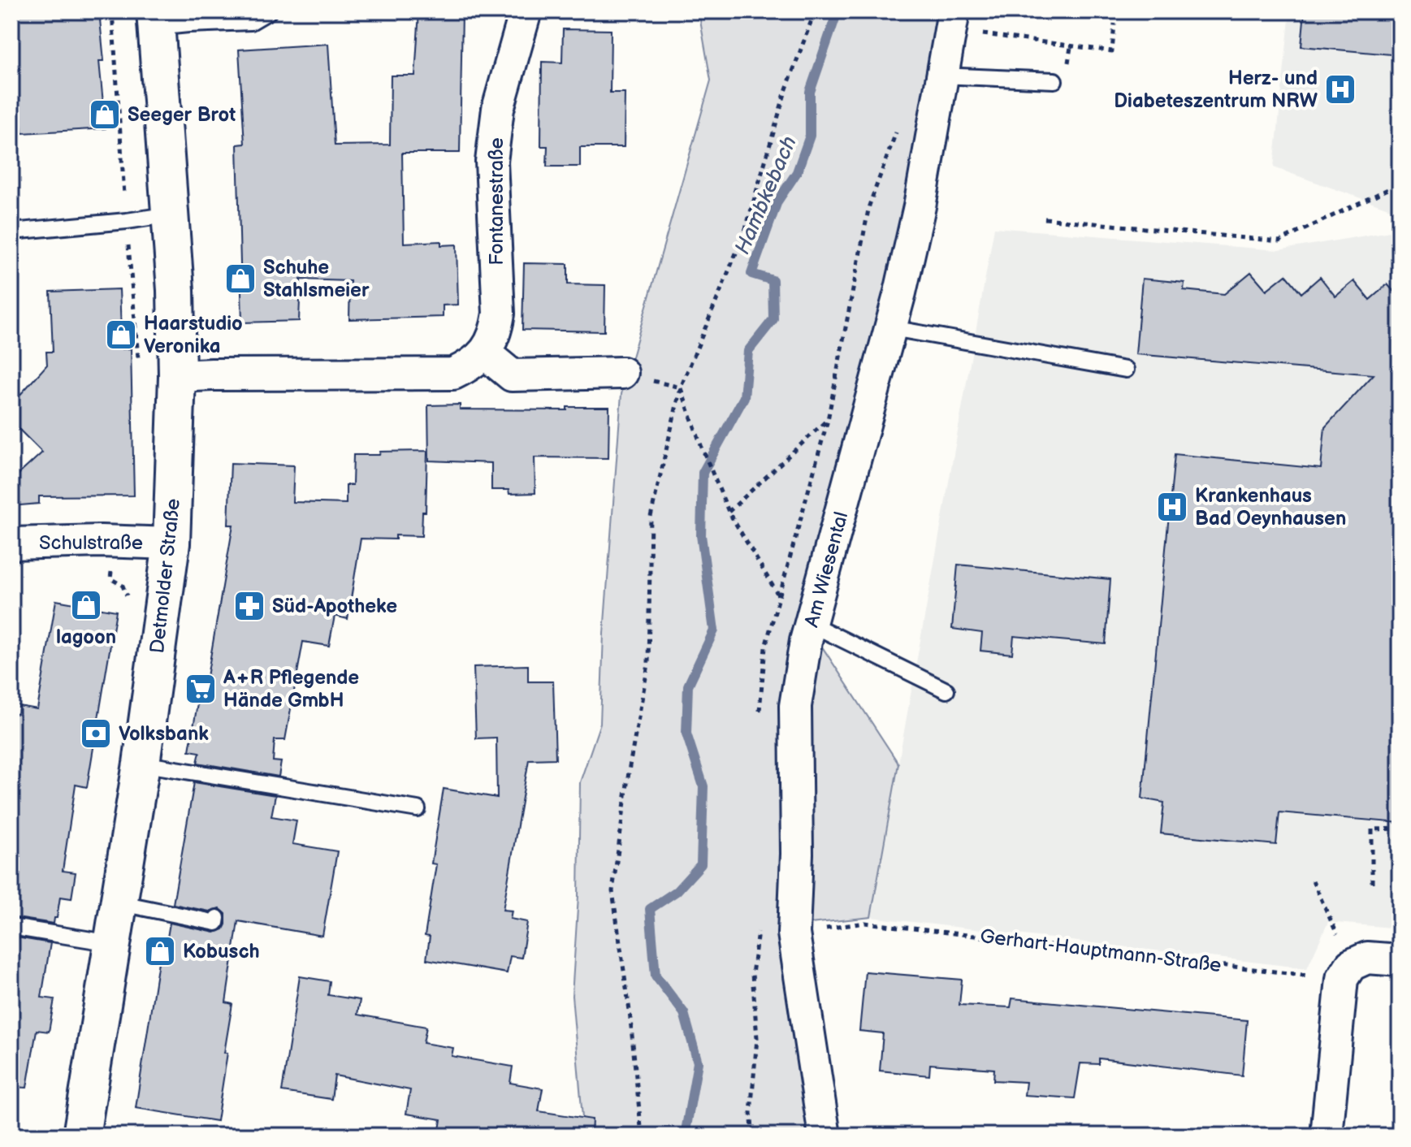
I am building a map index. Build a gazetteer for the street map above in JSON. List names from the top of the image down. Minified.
{"streets":{"main road":["Detmolder Straße"],"street":["Fontanestraße","Schulstraße","Am Wiesental"],"path":["Gerhart-Hauptmann-Straße"]},"crossings":[["Fontanestraße","Detmolder Straße"],["Schulstraße","Detmolder Straße"],["Am Wiesental","Gerhart-Hauptmann-Straße"]],"water":["Hambkebach"],"places":{"hospital":["Herz- und Diabeteszentrum NRW","Krankenhaus Bad Oeynhausen"],"shop":["Seeger Brot","Schuhe Stahlsmeier","Haarstudio Veronika","lagoon","Kobusch"],"pharmacy":["Süd-Apotheke"],"supermarket":["A+R Pflegende Hände GmbH"],"bank":["Volksbank"]}}
